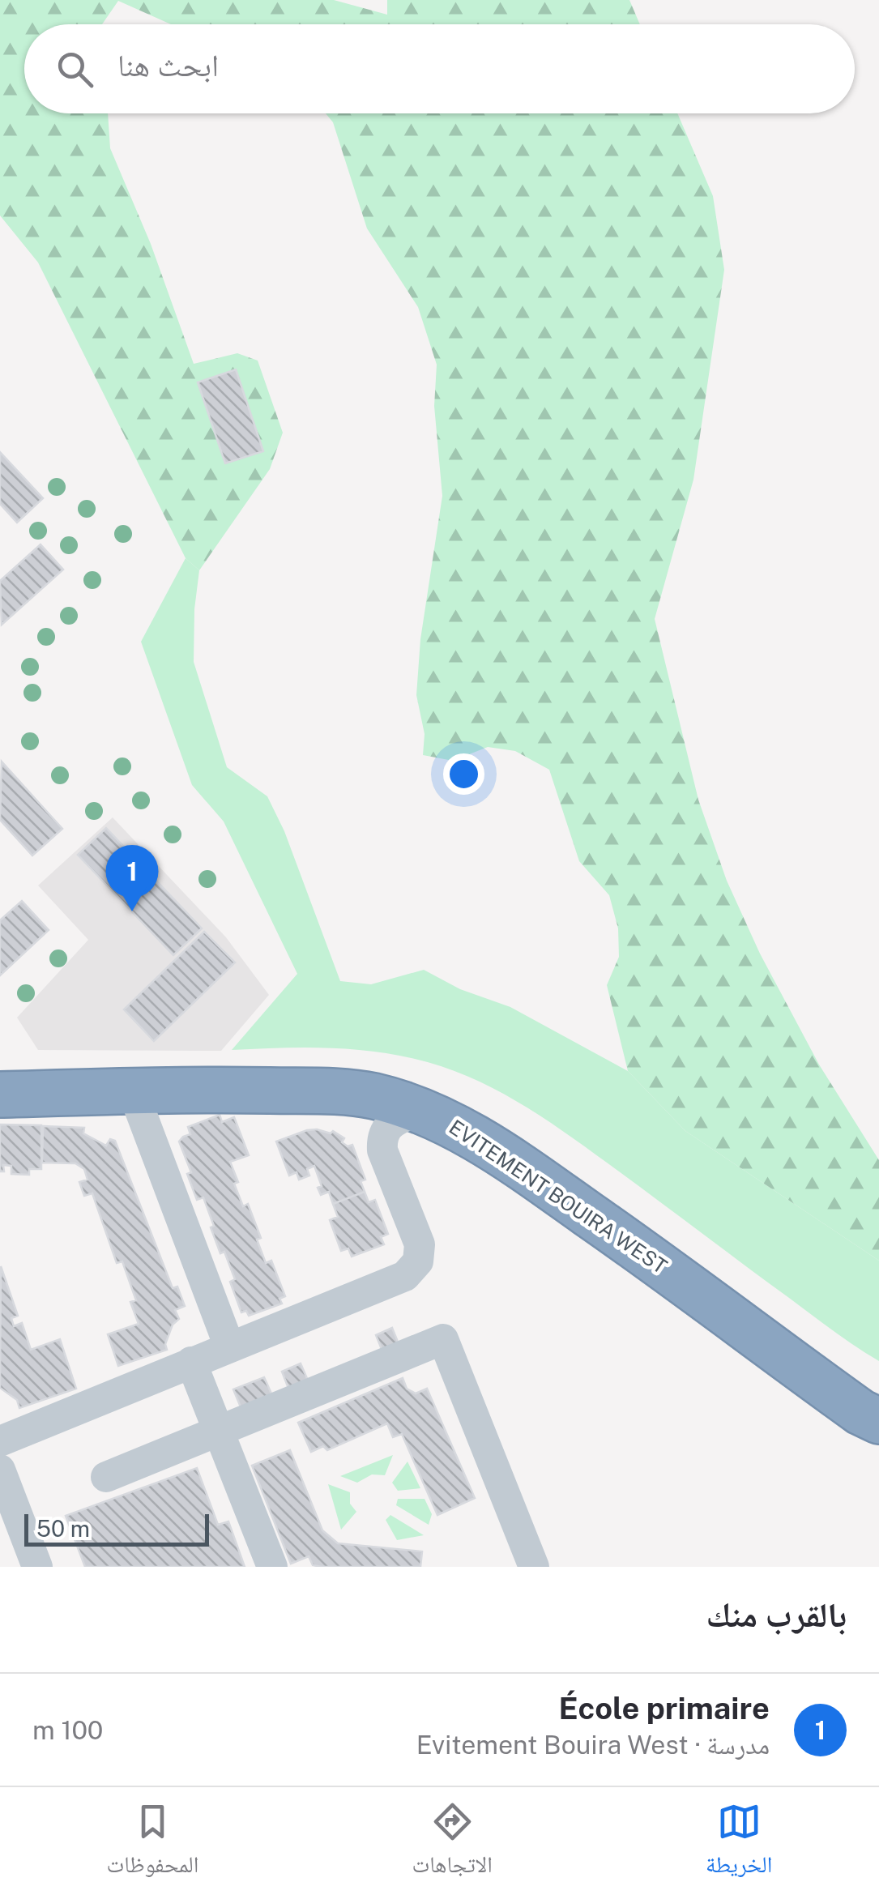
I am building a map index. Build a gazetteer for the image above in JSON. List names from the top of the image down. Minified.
{"streets":{"highway":["EVITEMENT BOUIRA WEST"]},"scale_bar":"50 m","page":{"search":"ابحث هنا","pins":"1","scale":"50 m","heading":"بالقرب منك","list":[{"mark":"1","name":"École primaire","note":"مدرسة · Evitement Bouira West","value":"100 m"}],"nav":["الخريطة","الاتجاهات","المحفوظات"]}}
